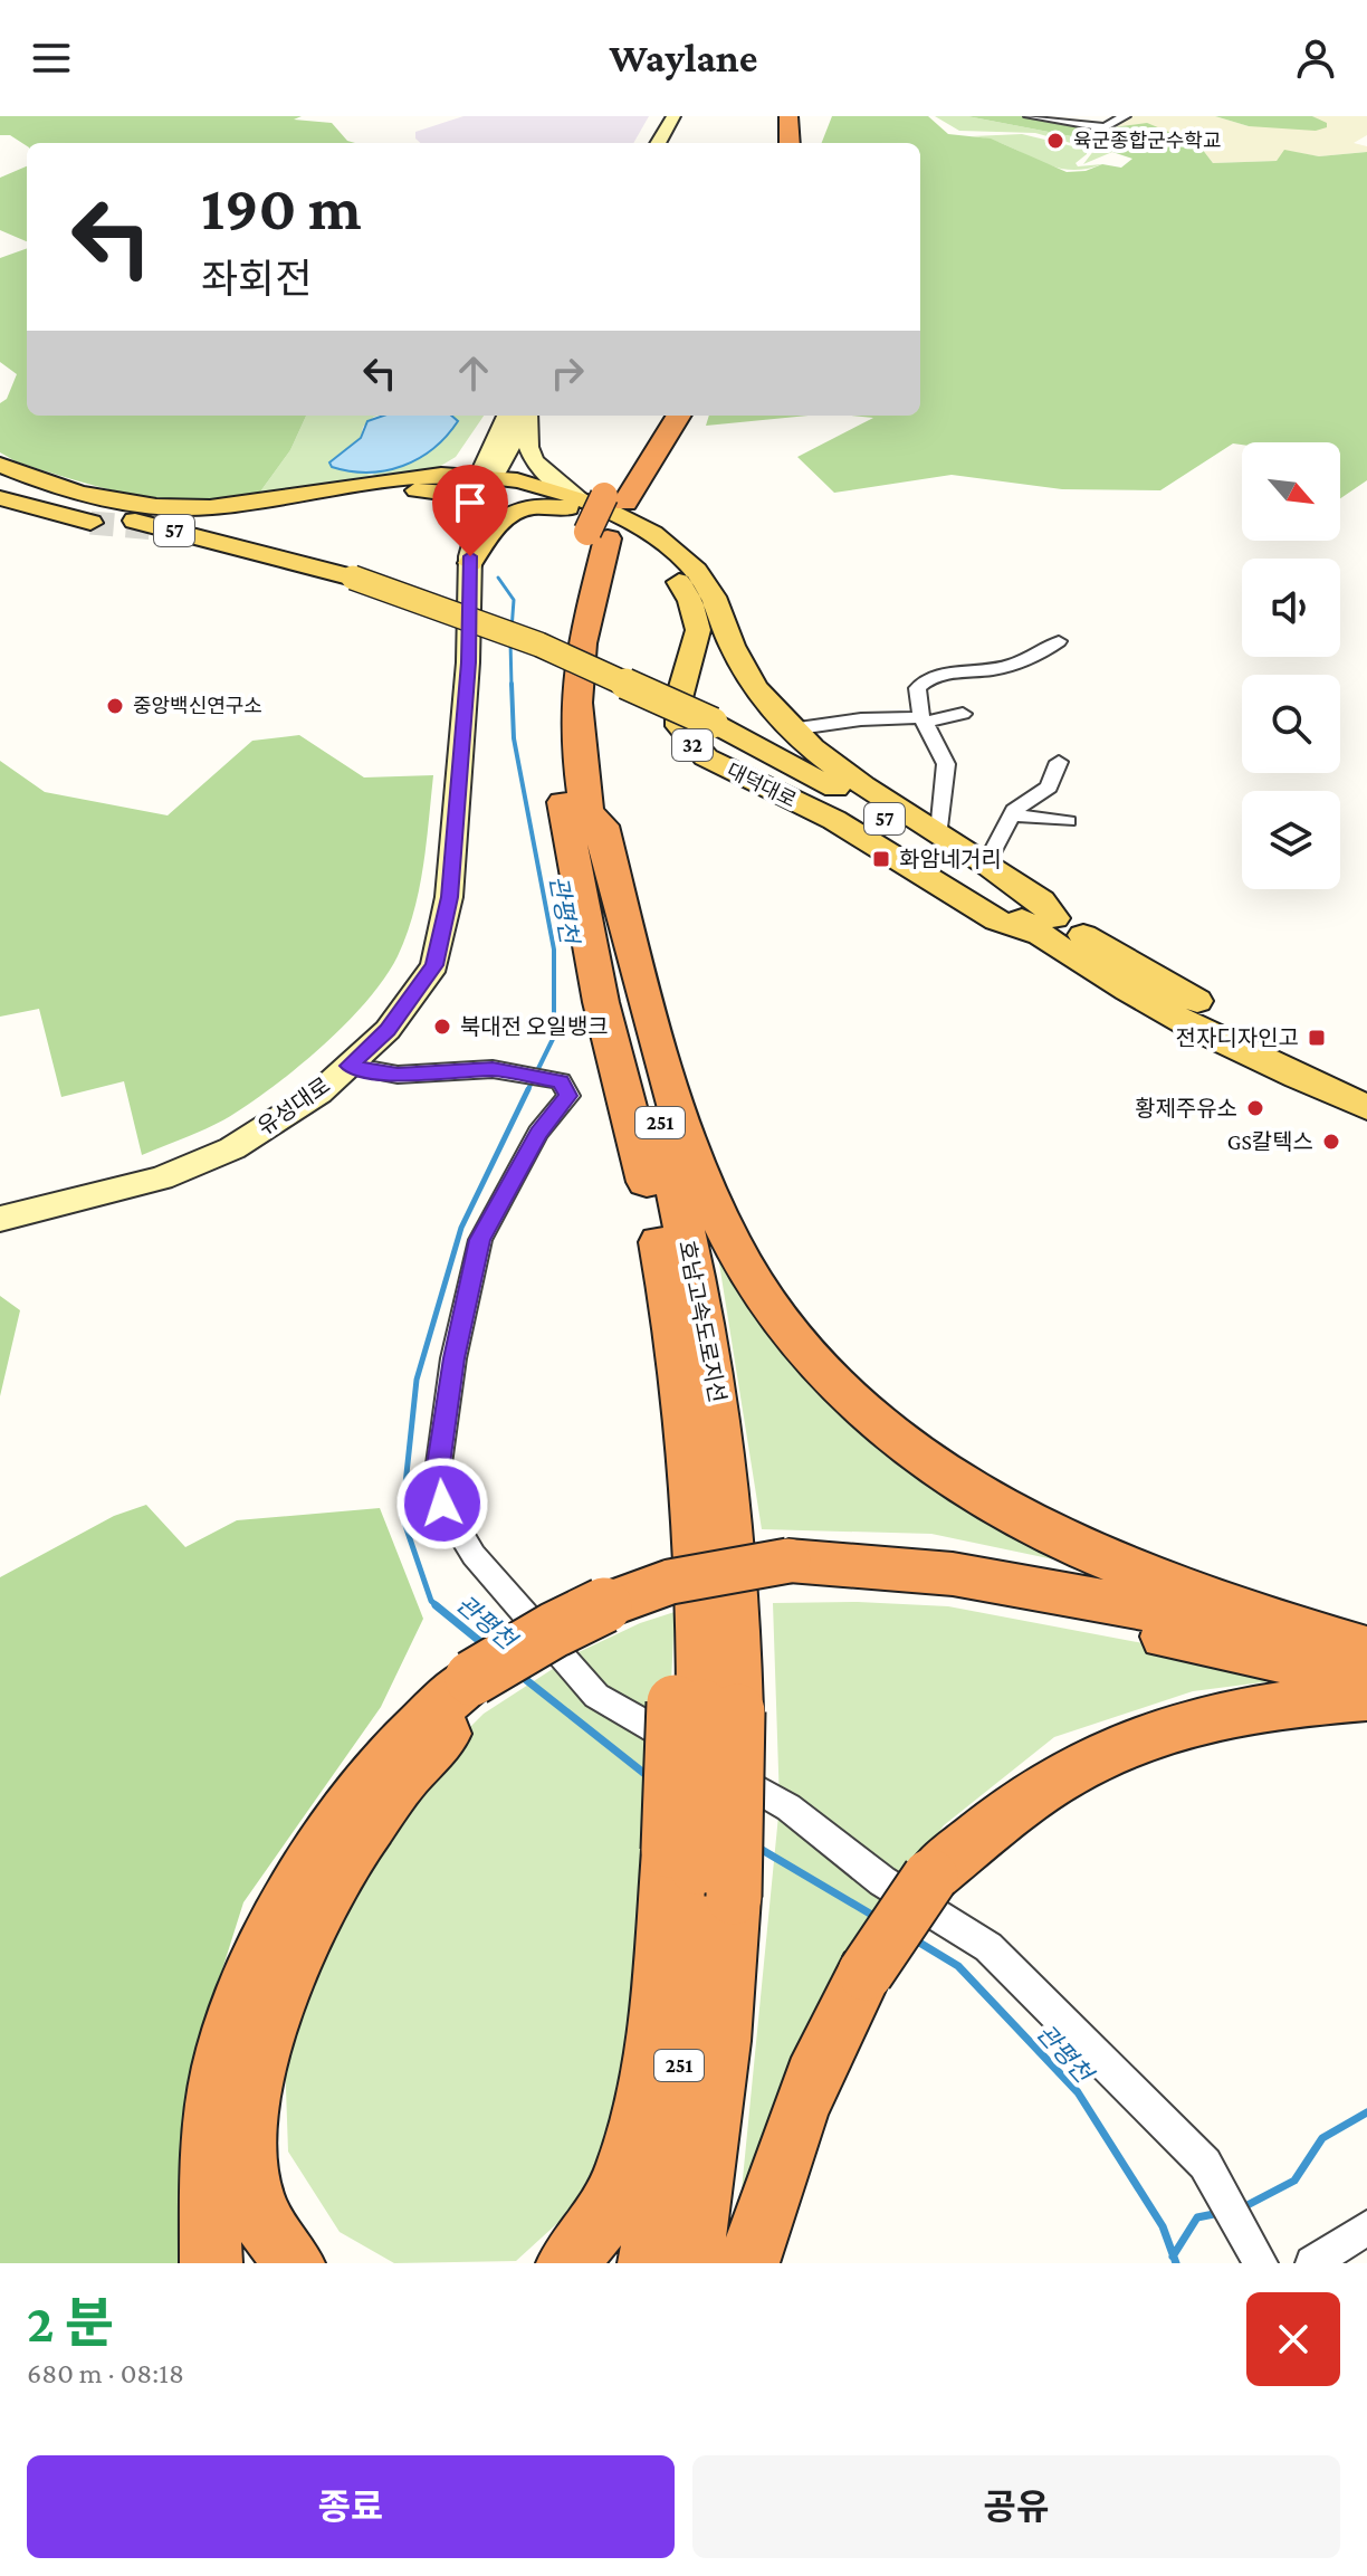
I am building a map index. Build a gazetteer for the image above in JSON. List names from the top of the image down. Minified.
{"streets":{"highway":["251","호남고속도로지선"],"main road":["57","32","대덕대로","유성대로"]},"crossings":[["57","대덕대로"],["32","대덕대로"],["32","호남고속도로지선"],["대덕대로","유성대로"],["대덕대로","호남고속도로지선"]],"water":["관평천"],"places":{"other":["육군종합군수학교","중앙백신연구소","북대전 오일뱅크","황제주유소","GS칼텍스"],"transit":["화암네거리","전자디자인고"]},"north":"bottom right","page":{"header":"Waylane","turn":["190 m","좌회전"],"heading":["2 분","680 m · 08:18"],"buttons":["종료","공유"]}}
